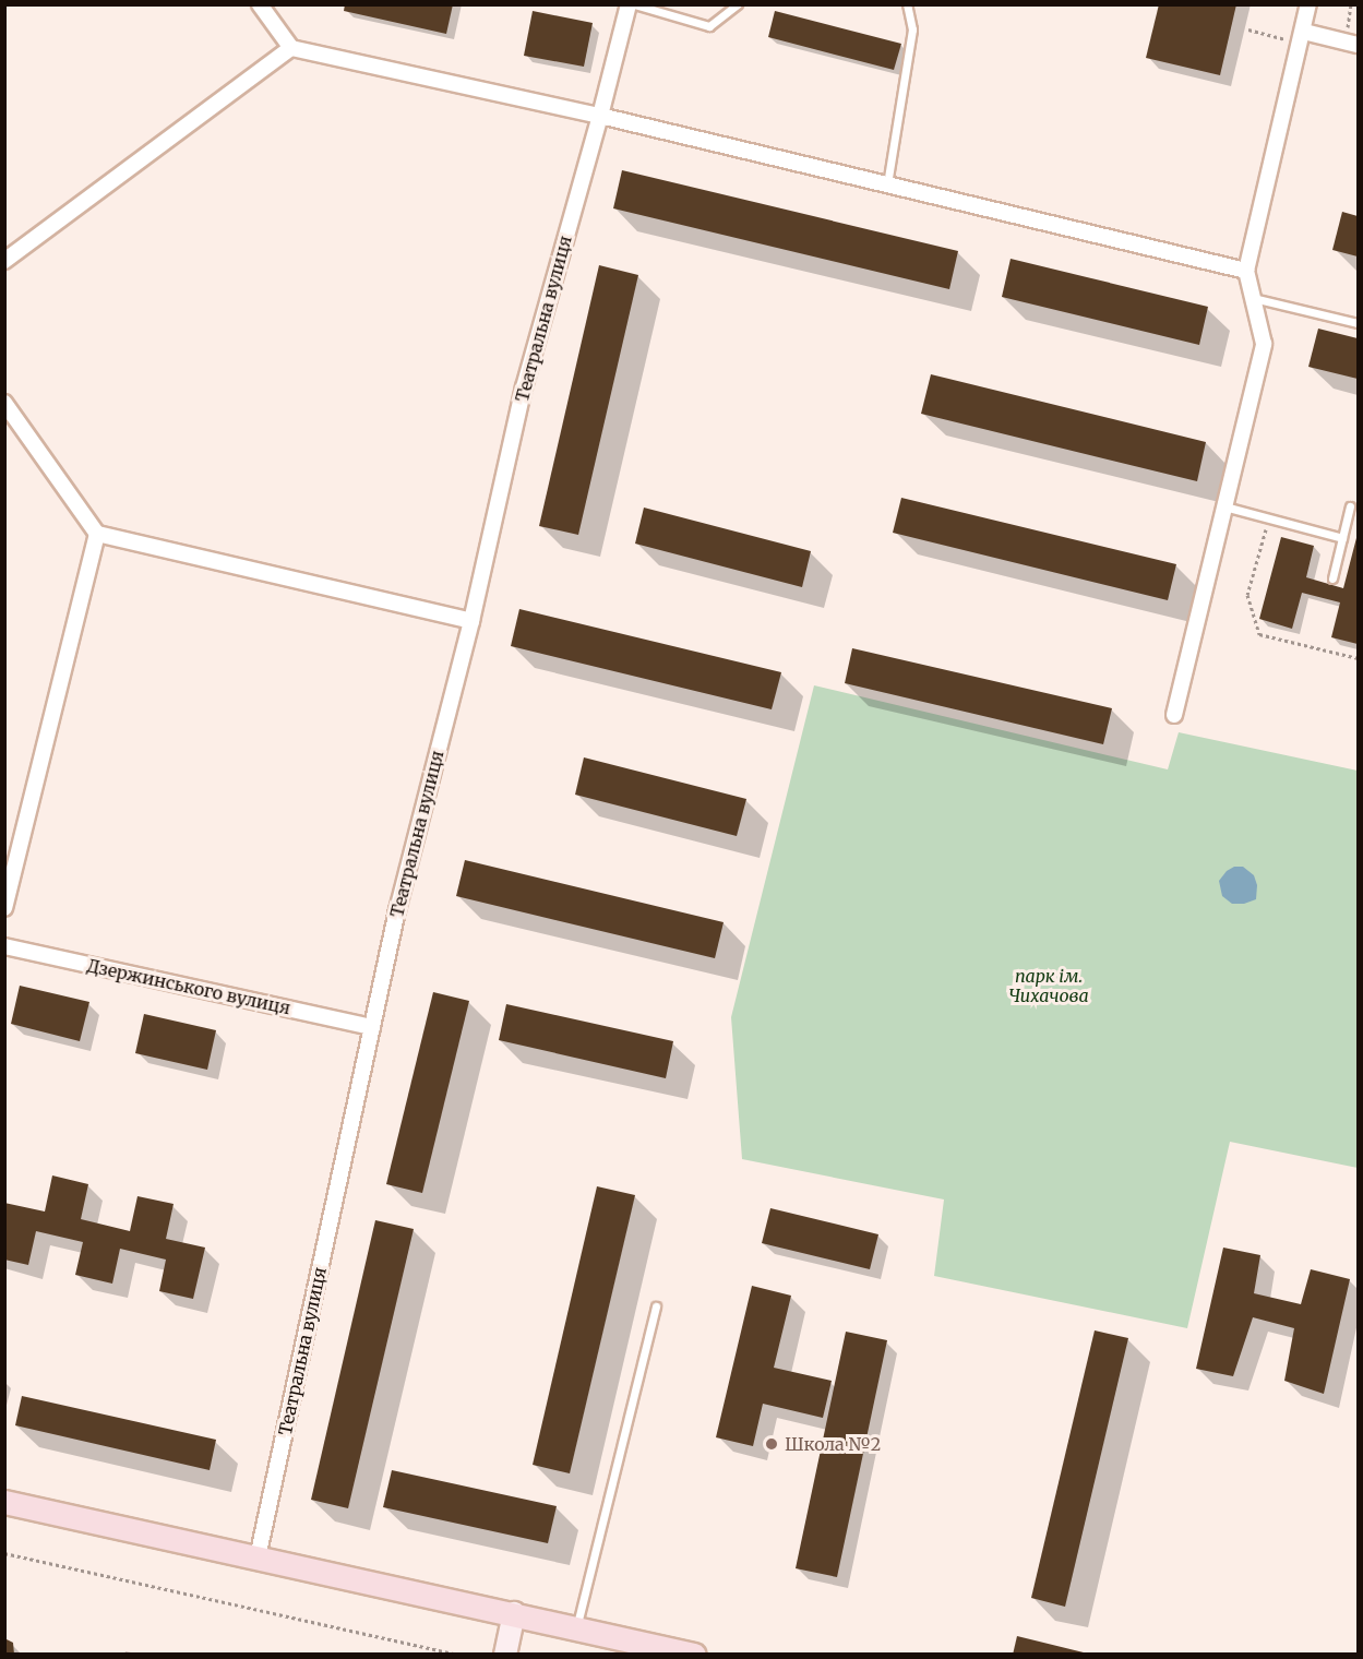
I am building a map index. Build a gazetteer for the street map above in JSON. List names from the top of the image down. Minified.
{"streets":{"street":["Театральна вулиця","Дзержинського вулиця"]},"crossings":[["Театральна вулиця","Дзержинського вулиця"]],"parks":["парк ім. Чихачова"],"places":["Школа №2"]}
